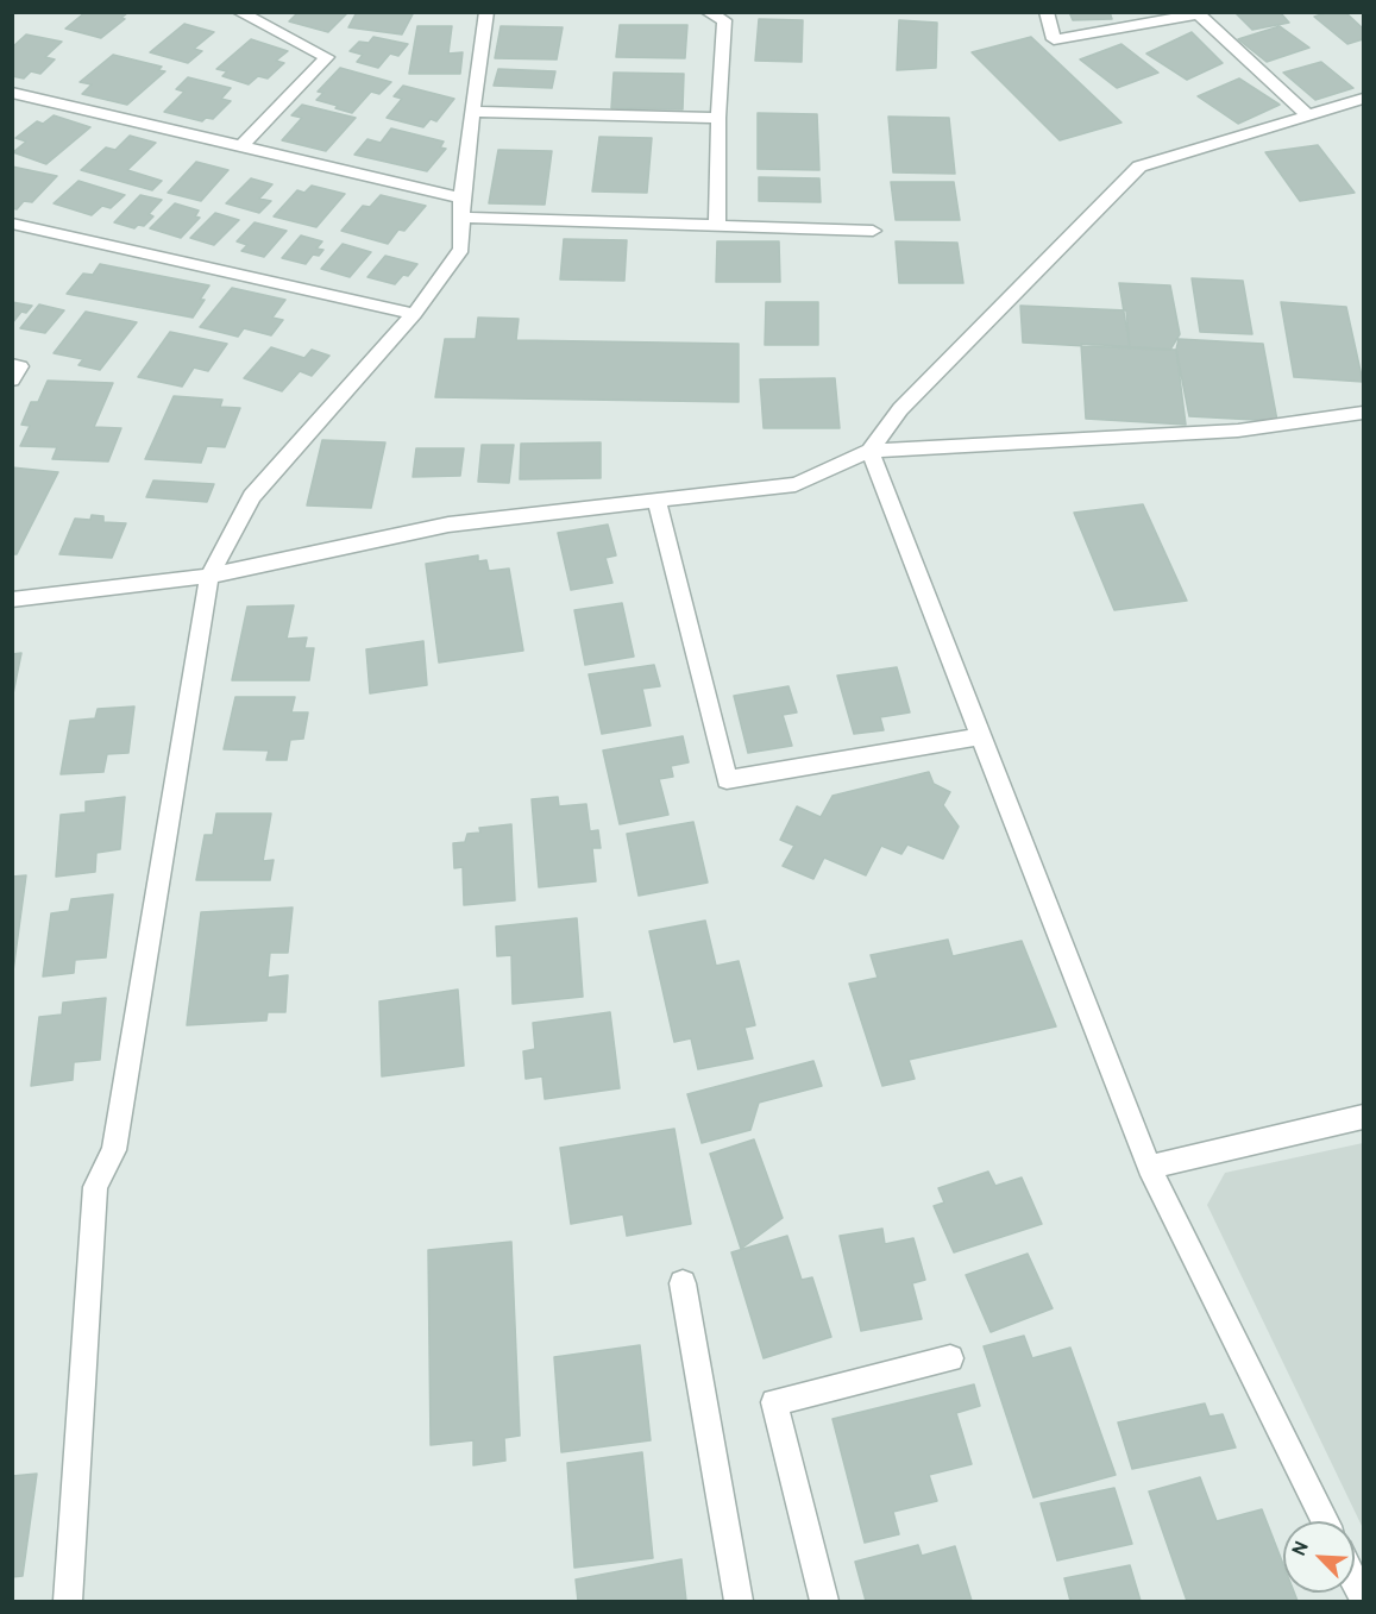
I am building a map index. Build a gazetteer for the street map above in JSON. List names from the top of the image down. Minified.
{"north":"top left"}
